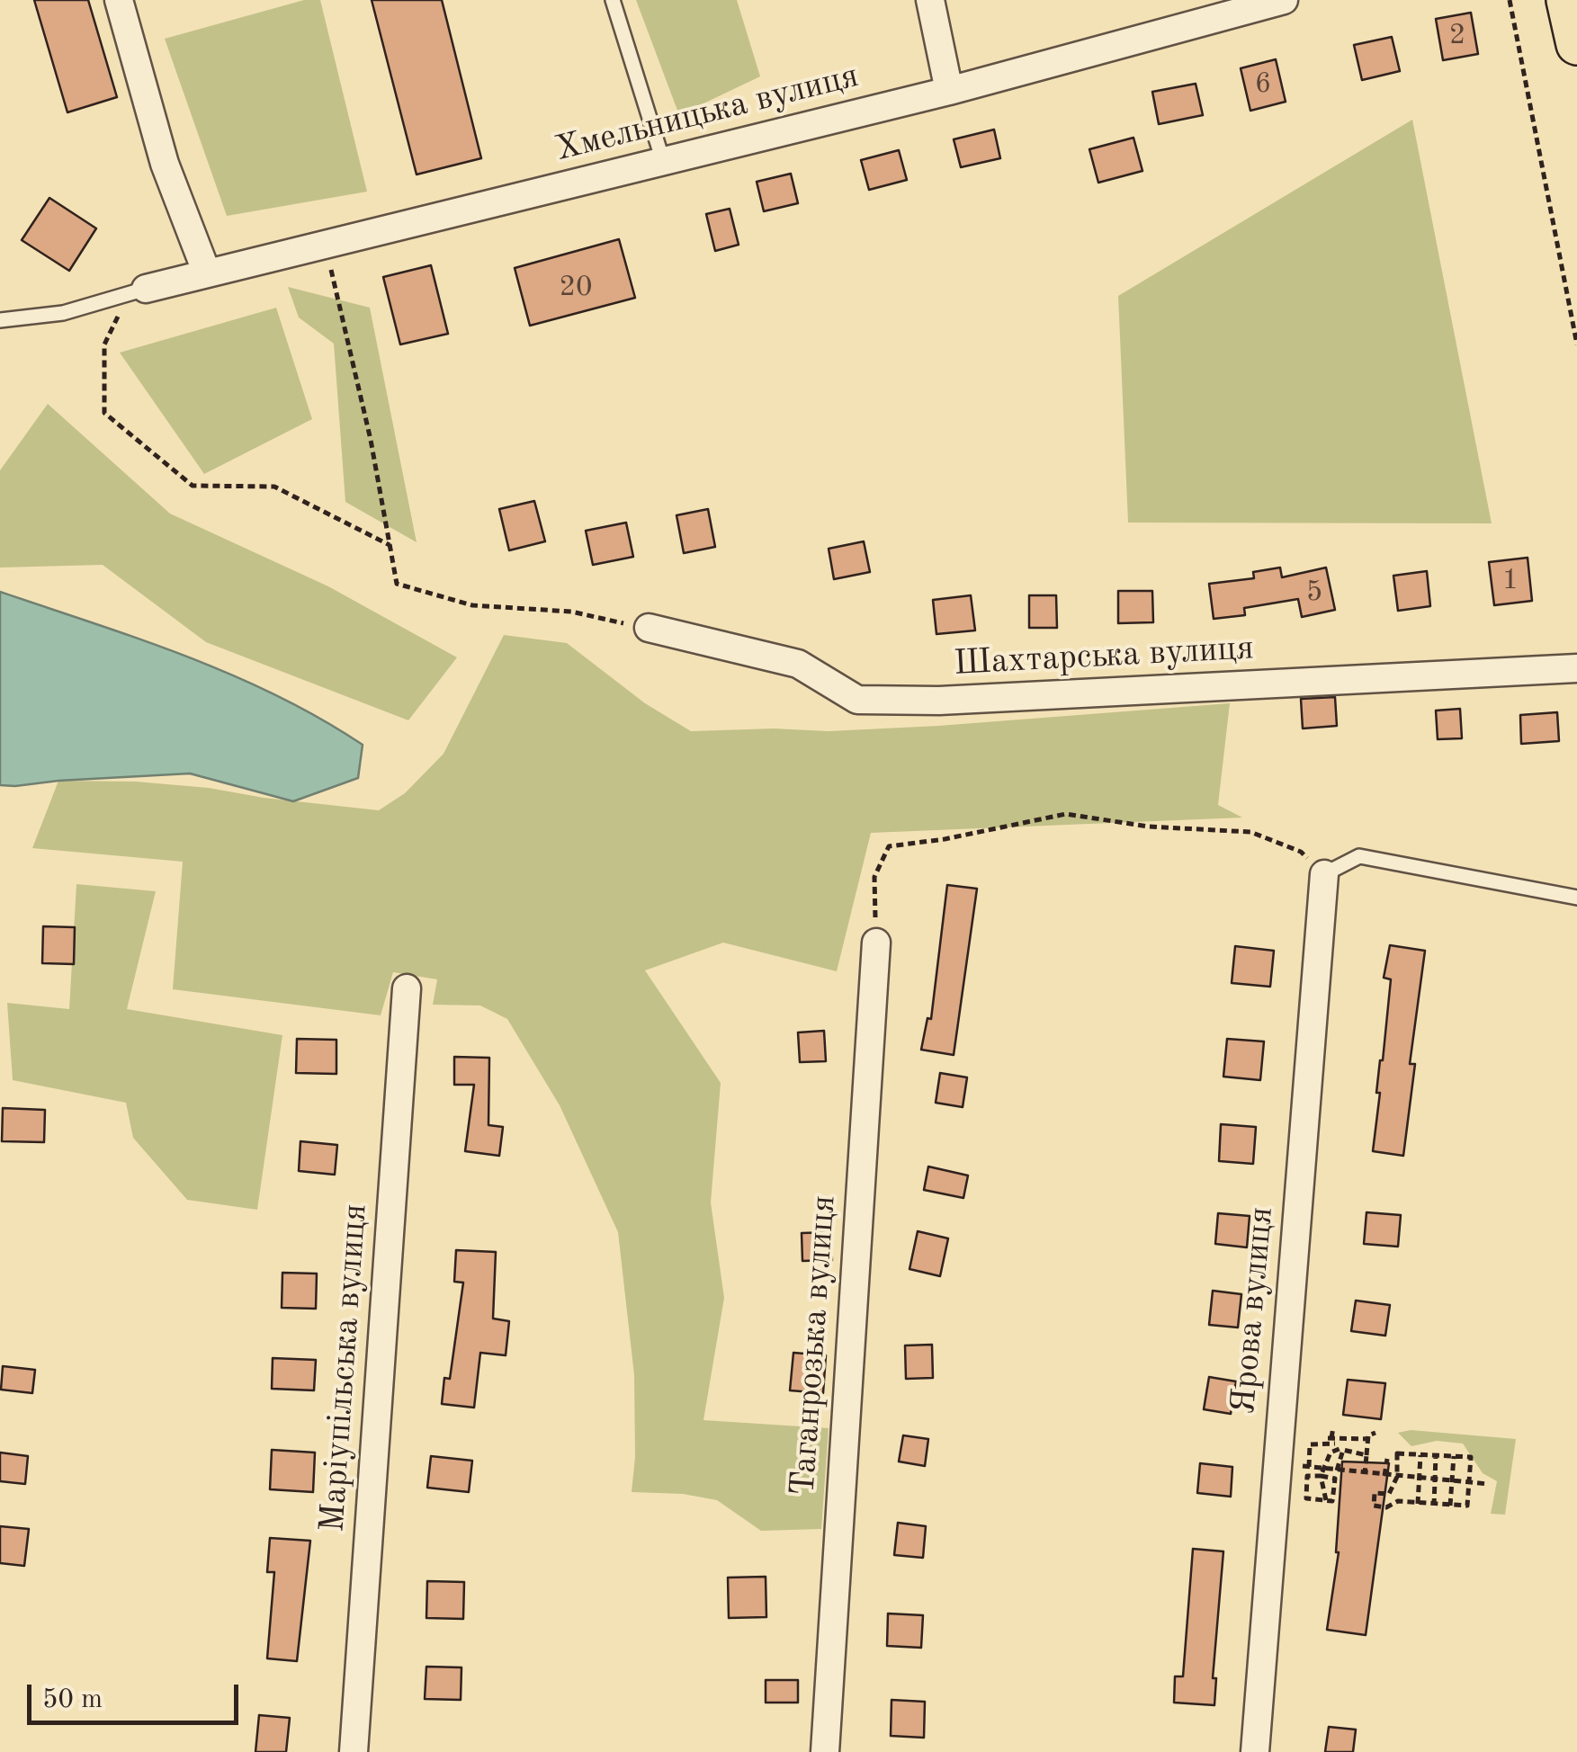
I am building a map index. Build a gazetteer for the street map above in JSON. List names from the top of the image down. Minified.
{"streets":{"street":["Хмельницька вулиця","Шахтарська вулиця","Ярова вулиця","Таганрозька вулиця","Маріупільська вулиця"]},"house_numbers":["2","6","20","1","5"],"scale_bar":"50 m"}
